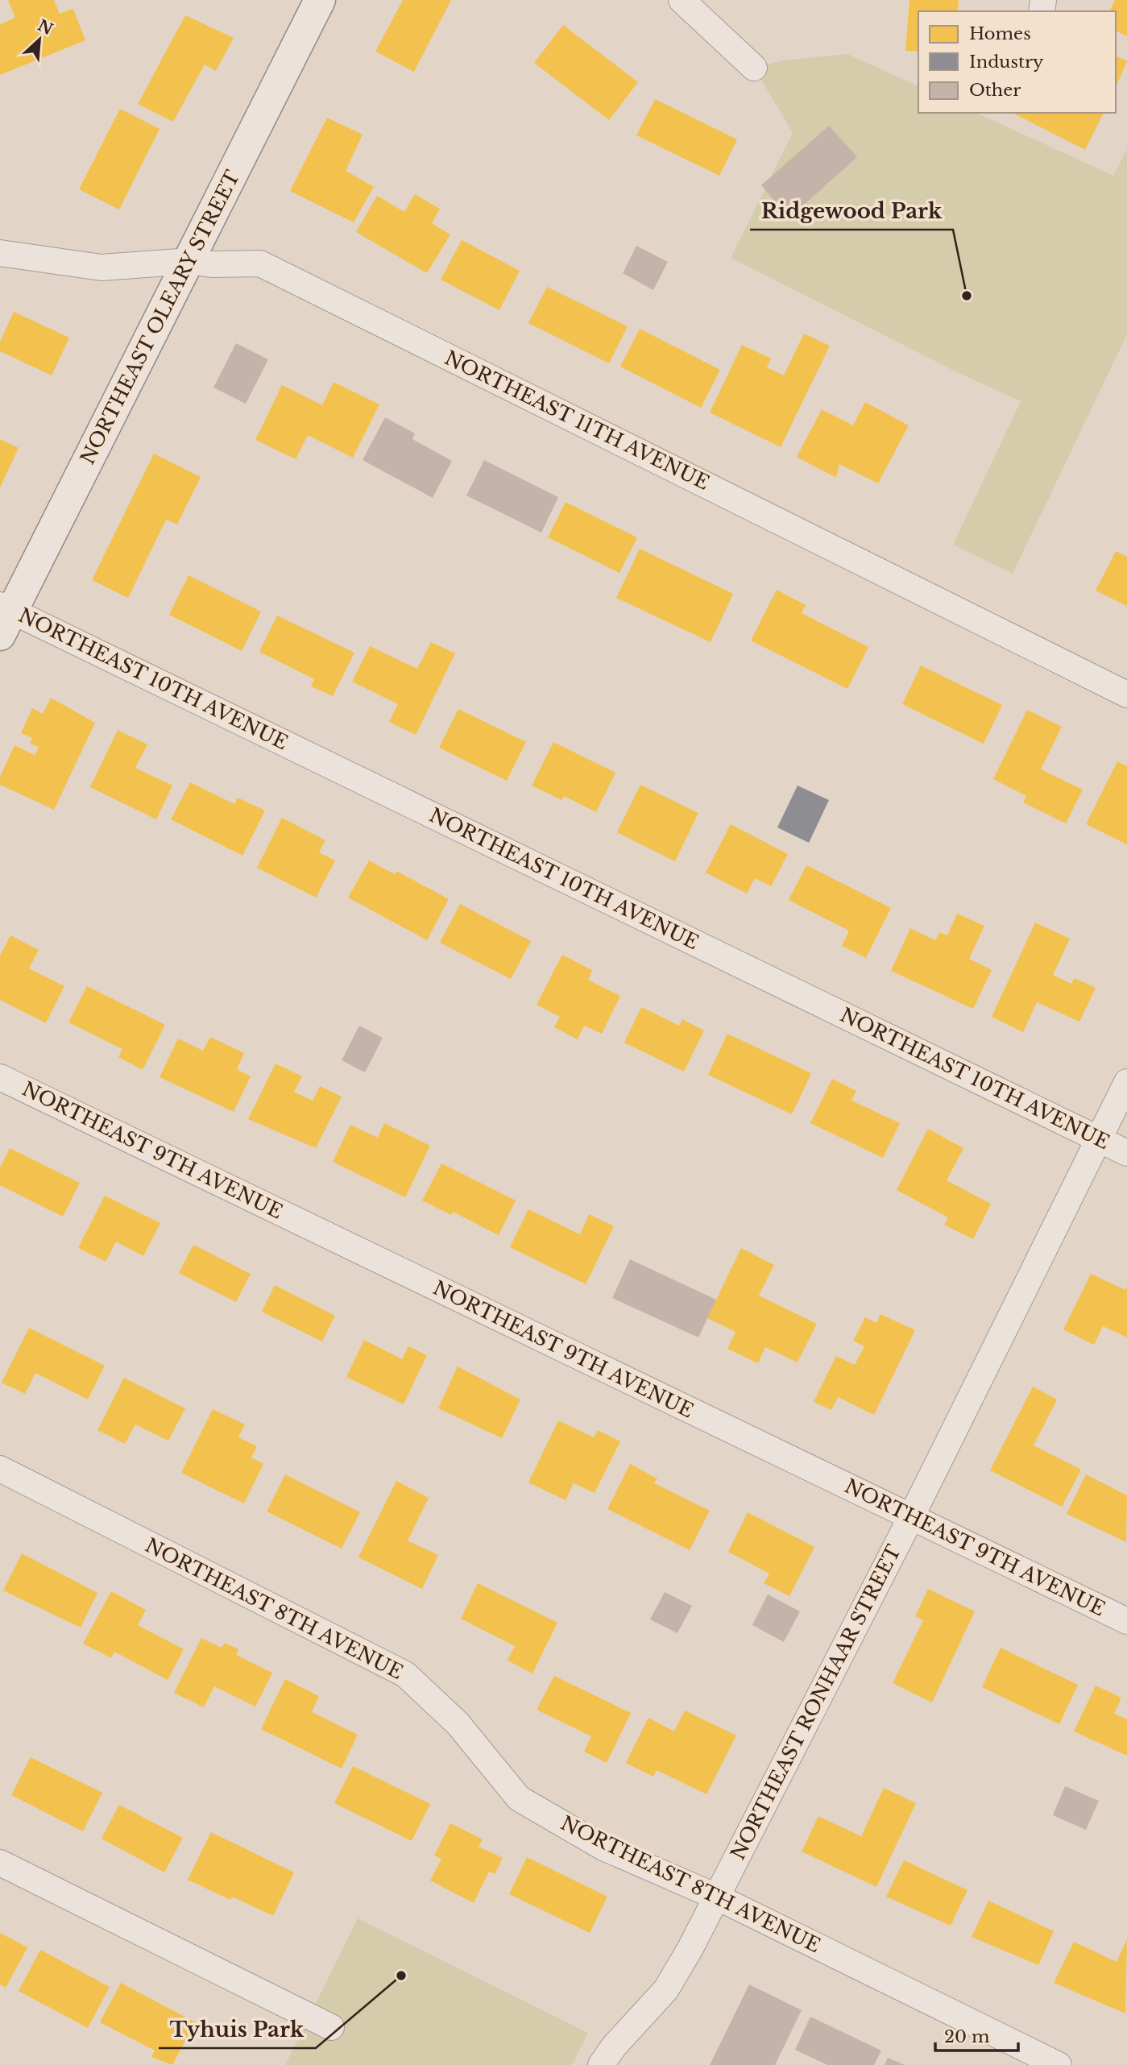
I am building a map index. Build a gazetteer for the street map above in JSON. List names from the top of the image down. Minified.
{"streets":{"street":["NORTHEAST OLEARY STREET","NORTHEAST 11TH AVENUE","NORTHEAST 10TH AVENUE","NORTHEAST 9TH AVENUE","NORTHEAST 8TH AVENUE","NORTHEAST RONHAAR STREET"]},"crossings":[["NORTHEAST OLEARY STREET","NORTHEAST 11TH AVENUE"],["NORTHEAST OLEARY STREET","NORTHEAST 10TH AVENUE"],["NORTHEAST 10TH AVENUE","NORTHEAST RONHAAR STREET"],["NORTHEAST 9TH AVENUE","NORTHEAST RONHAAR STREET"],["NORTHEAST 8TH AVENUE","NORTHEAST RONHAAR STREET"]],"places":["Ridgewood Park","Tyhuis Park"],"legend":["Homes","Industry","Other"],"scale_bar":"20 m","north":"top right"}
